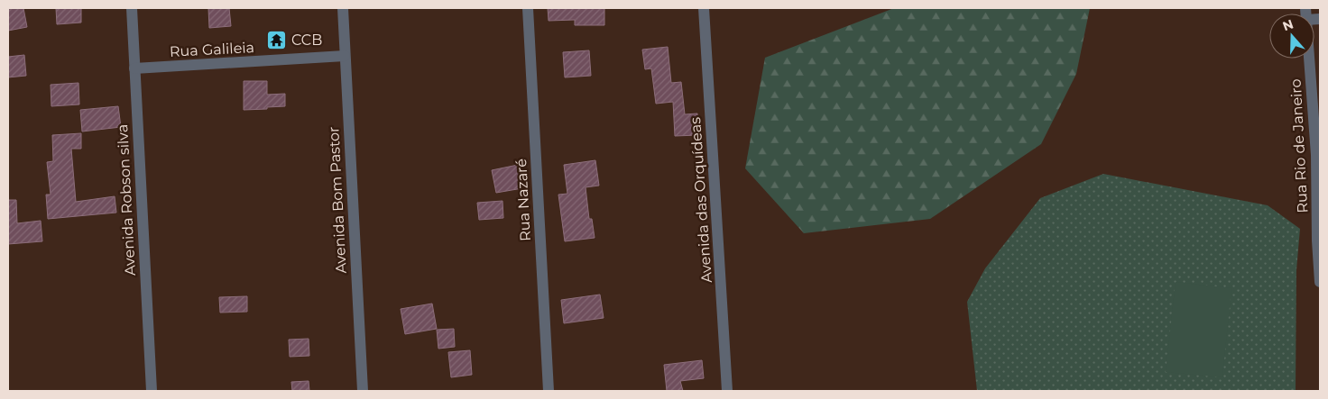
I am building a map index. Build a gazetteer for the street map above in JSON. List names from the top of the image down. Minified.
{"streets":{"street":["Rua Galileia","Rua Rio de Janeiro","Avenida Robson silva","Avenida Bom Pastor","Rua Nazaré","Avenida das Orquídeas"]},"crossings":[["Rua Galileia","Avenida Robson silva"],["Rua Galileia","Avenida Bom Pastor"]],"places":{"temple":["CCB"]},"north":"top"}
